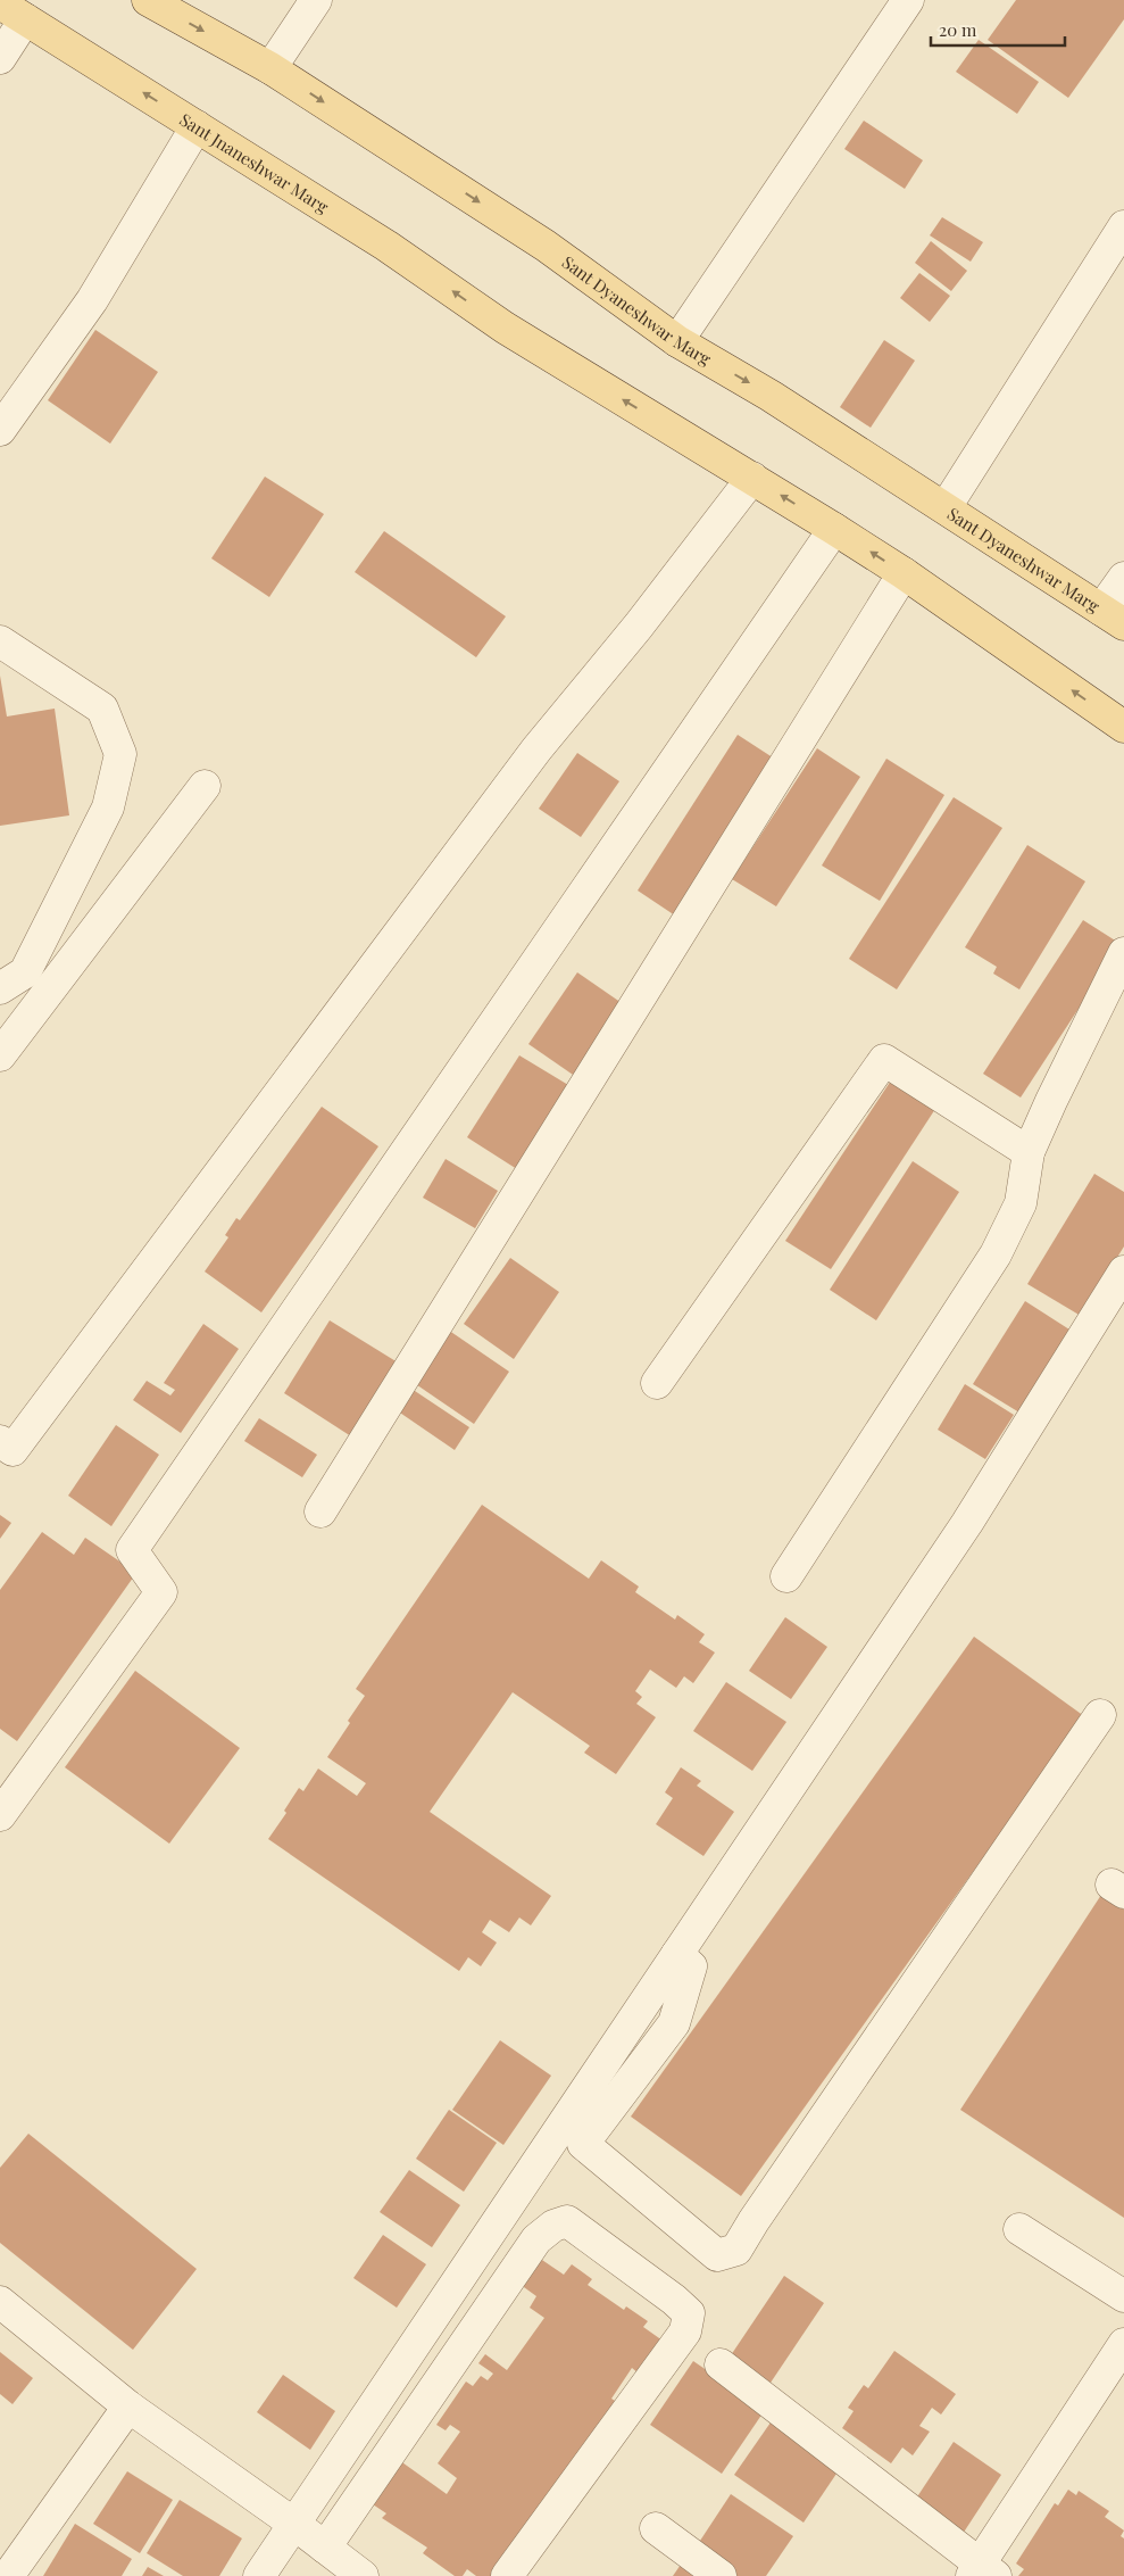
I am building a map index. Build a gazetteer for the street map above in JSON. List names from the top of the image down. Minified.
{"streets":{"main road":["Sant Jnaneshwar Marg","Sant Dyaneshwar Marg"]},"one_way":["Sant Jnaneshwar Marg","Sant Dyaneshwar Marg"],"scale_bar":"20 m"}
